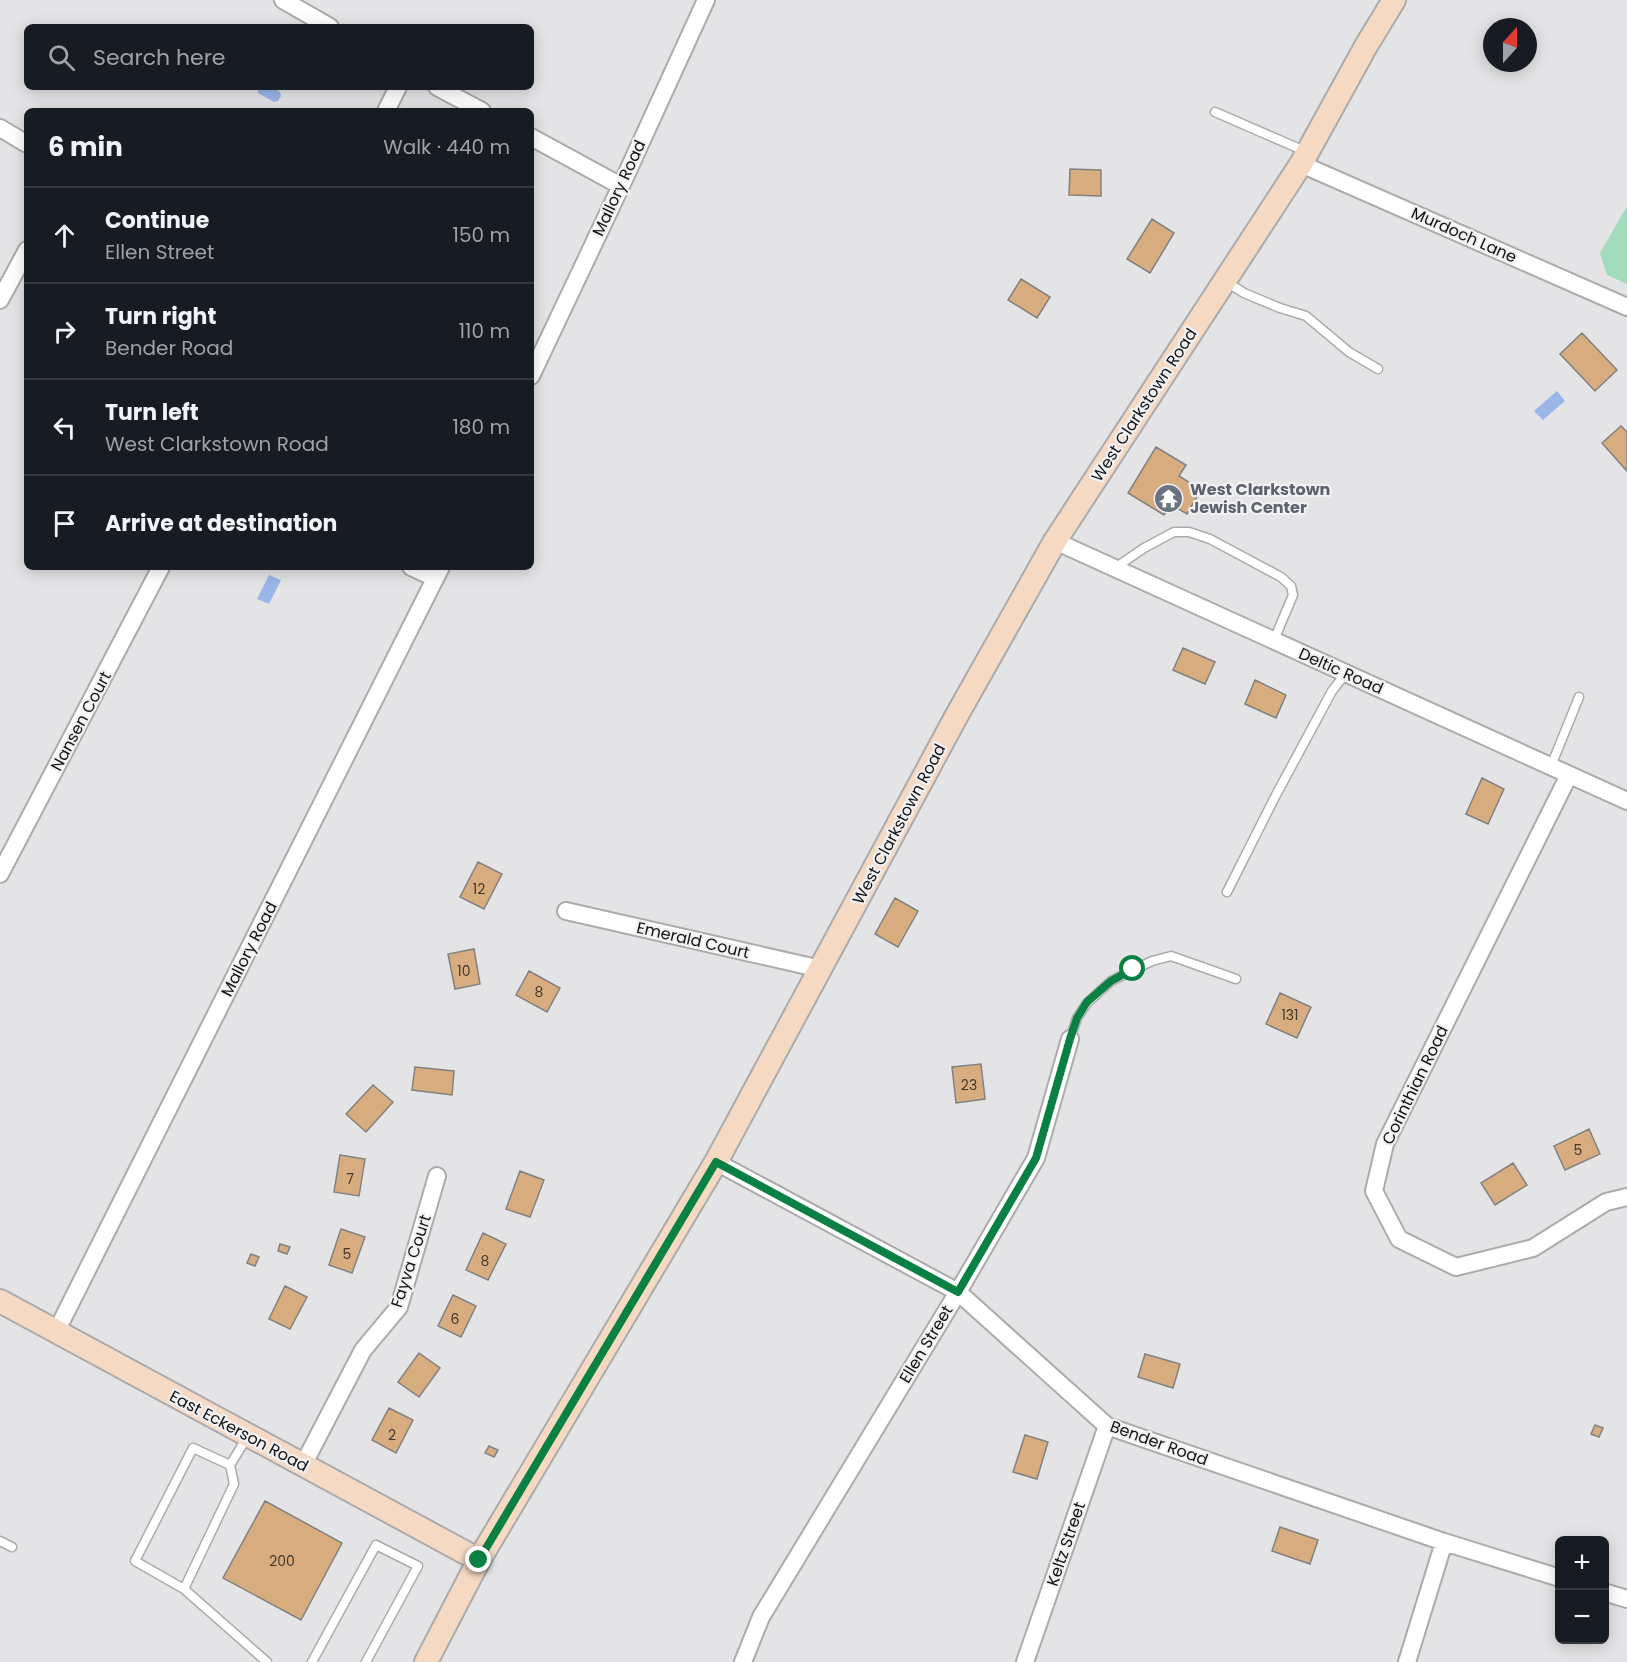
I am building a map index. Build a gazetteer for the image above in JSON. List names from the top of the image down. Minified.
{"streets":{"street":["Mallory Road","Murdoch Lane","West Clarkstown Road","Deltic Road","Nansen Court","Emerald Court","Corinthian Road","Fayva Court","Ellen Street","East Eckerson Road","Bender Road","Keltz Street"]},"crossings":[["Mallory Road","East Eckerson Road"],["Murdoch Lane","West Clarkstown Road"],["West Clarkstown Road","Deltic Road"],["West Clarkstown Road","Emerald Court"],["West Clarkstown Road","East Eckerson Road"],["West Clarkstown Road","Bender Road"],["Deltic Road","Corinthian Road"],["Fayva Court","East Eckerson Road"],["Ellen Street","Bender Road"],["Bender Road","Keltz Street"]],"places":{"temple":["West Clarkstown Jewish Center"]},"house_numbers":["12","10","8","131","23","5","7","5","8","6","2","200"],"north":"top","page":{"search":"Search here","heading":["6 min","Walk · 440 m"],"list":[["Continue","Ellen Street","150 m"],["Turn right","Bender Road","110 m"],["Turn left","West Clarkstown Road","180 m"],"Arrive at destination"],"map_buttons":["+","−"]}}
